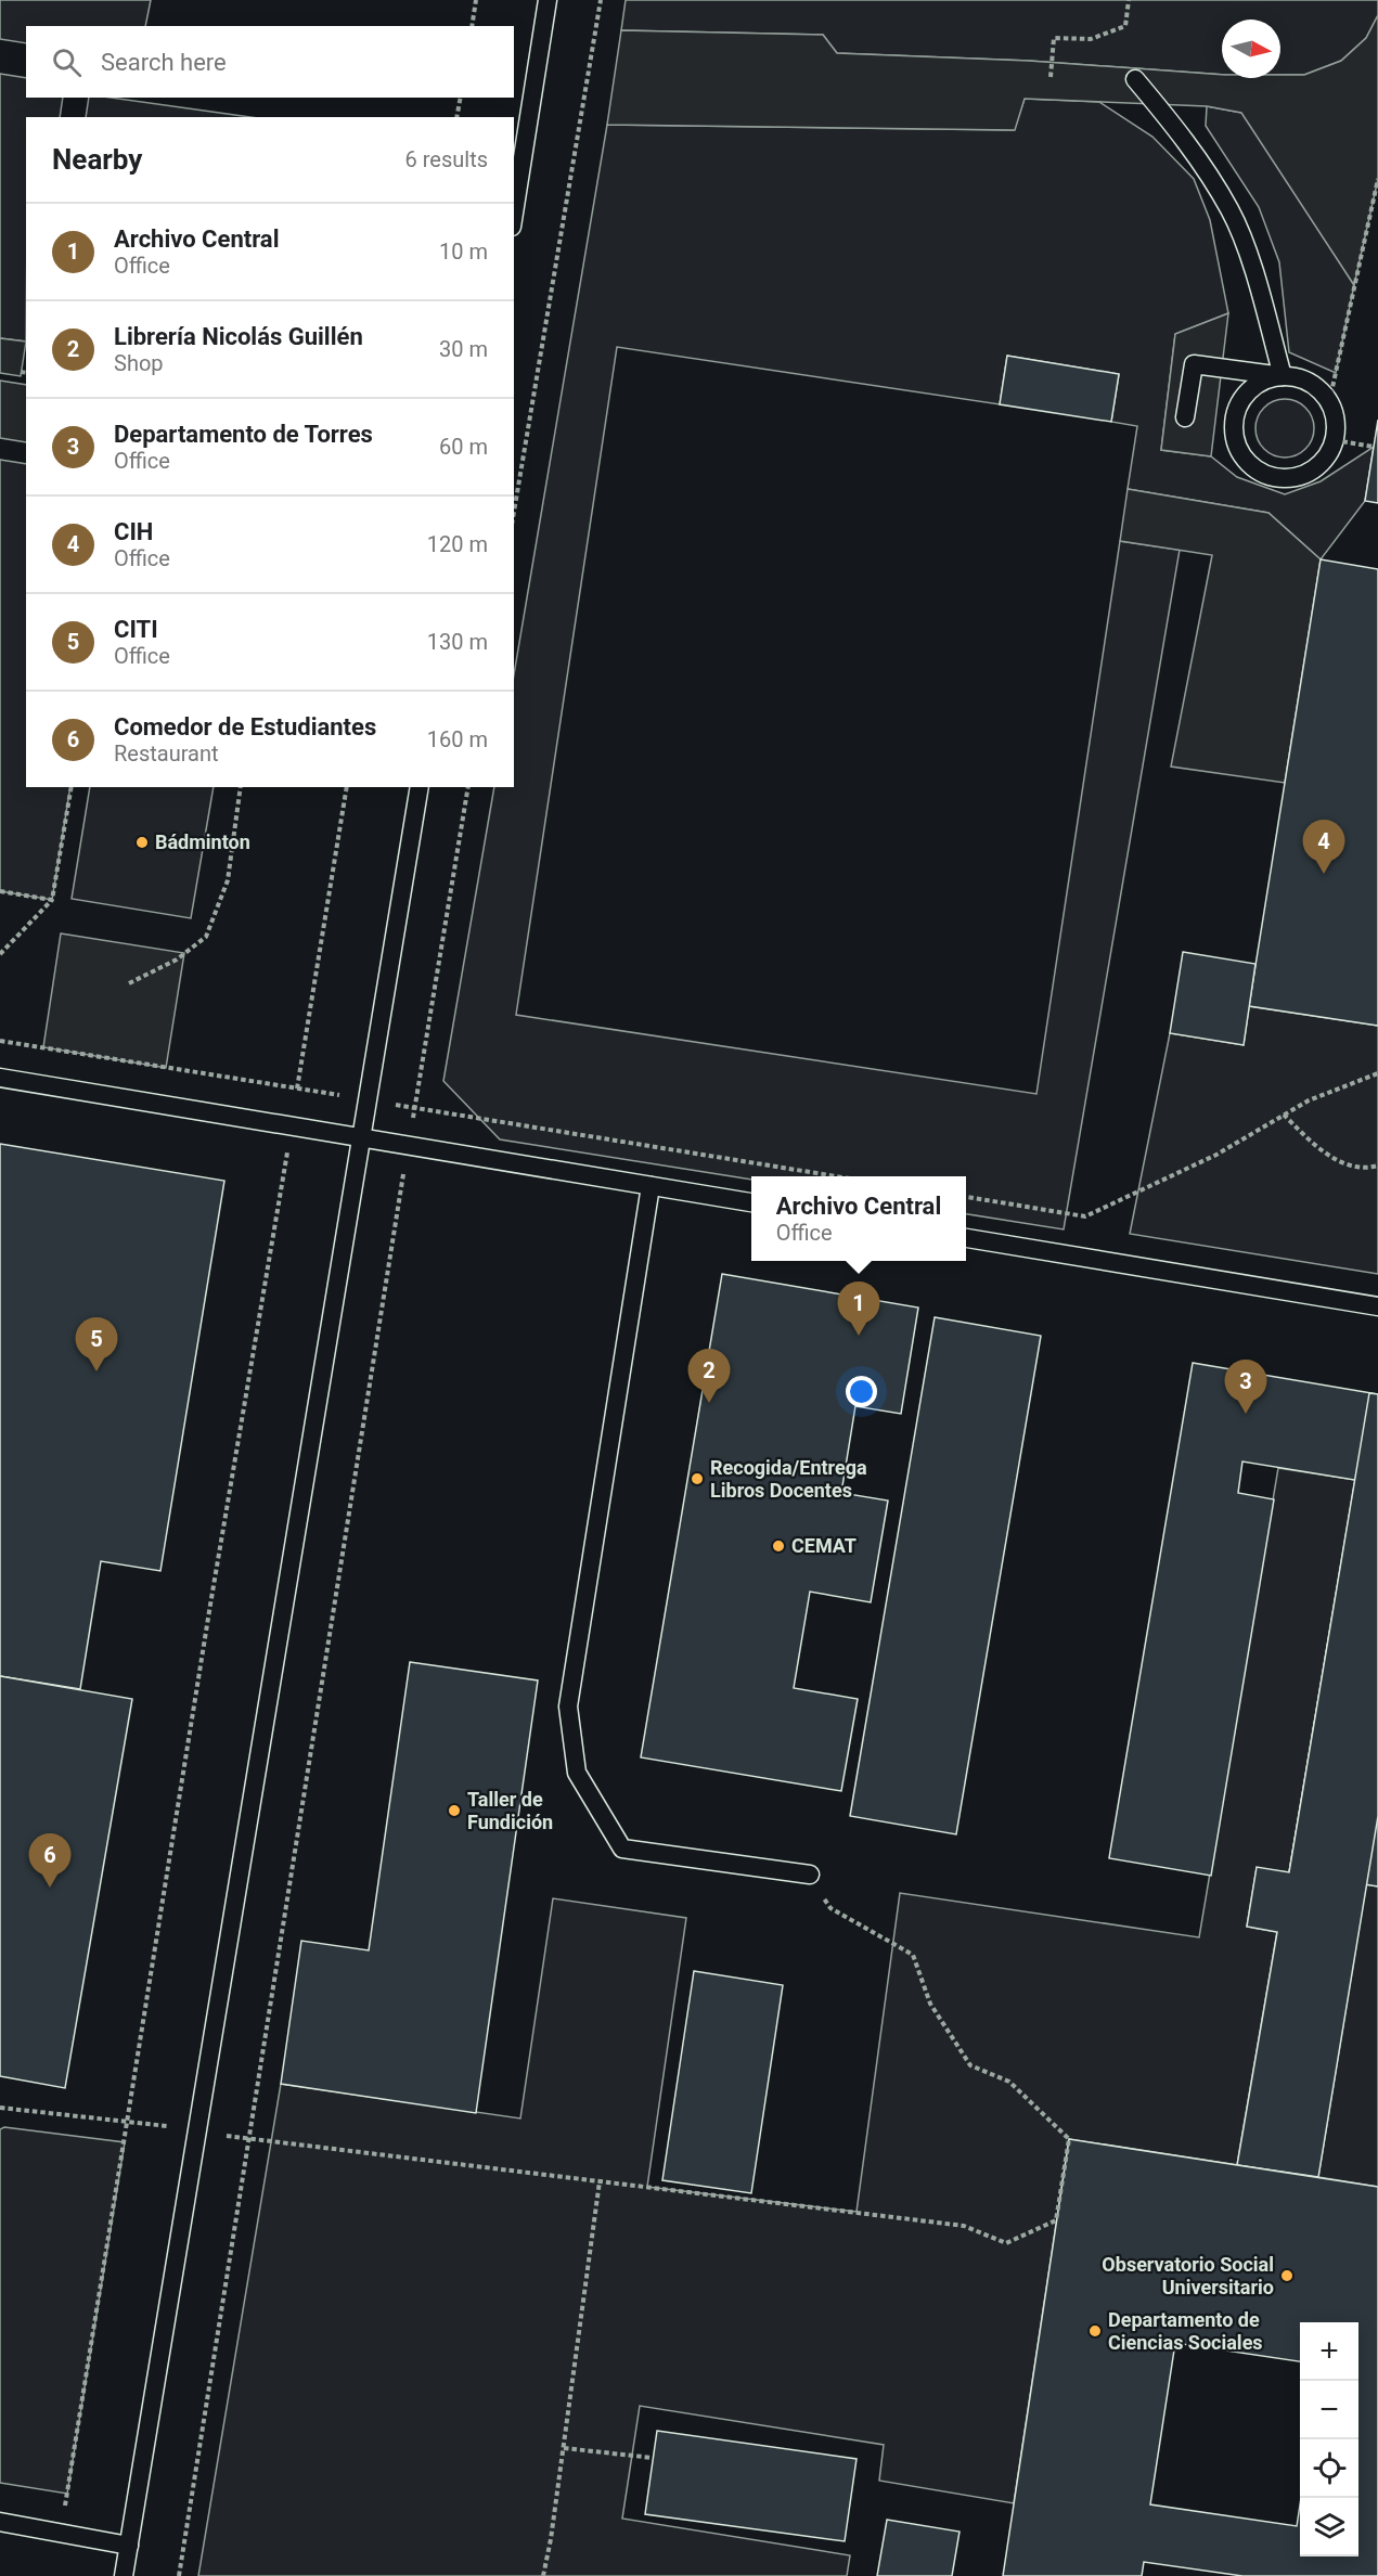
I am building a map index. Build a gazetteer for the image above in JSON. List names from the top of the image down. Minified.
{"places":["Bádminton","Recogida/Entrega Libros Docentes","CEMAT","Taller de Fundición","Observatorio Social Universitario","Departamento de Ciencias Sociales"],"north":"right","page":{"search":"Search here","heading":["Nearby","6 results"],"list":[{"mark":"1","name":"Archivo Central","note":"Office","value":"10 m"},{"mark":"2","name":"Librería Nicolás Guillén","note":"Shop","value":"30 m"},{"mark":"3","name":"Departamento de Torres","note":"Office","value":"60 m"},{"mark":"4","name":"CIH","note":"Office","value":"120 m"},{"mark":"5","name":"CITI","note":"Office","value":"130 m"},{"mark":"6","name":"Comedor de Estudiantes","note":"Restaurant","value":"160 m"}],"pins":["4","1","5","2","3","6"],"popup":["Archivo Central","Office"],"map_buttons":["+","−"]}}
